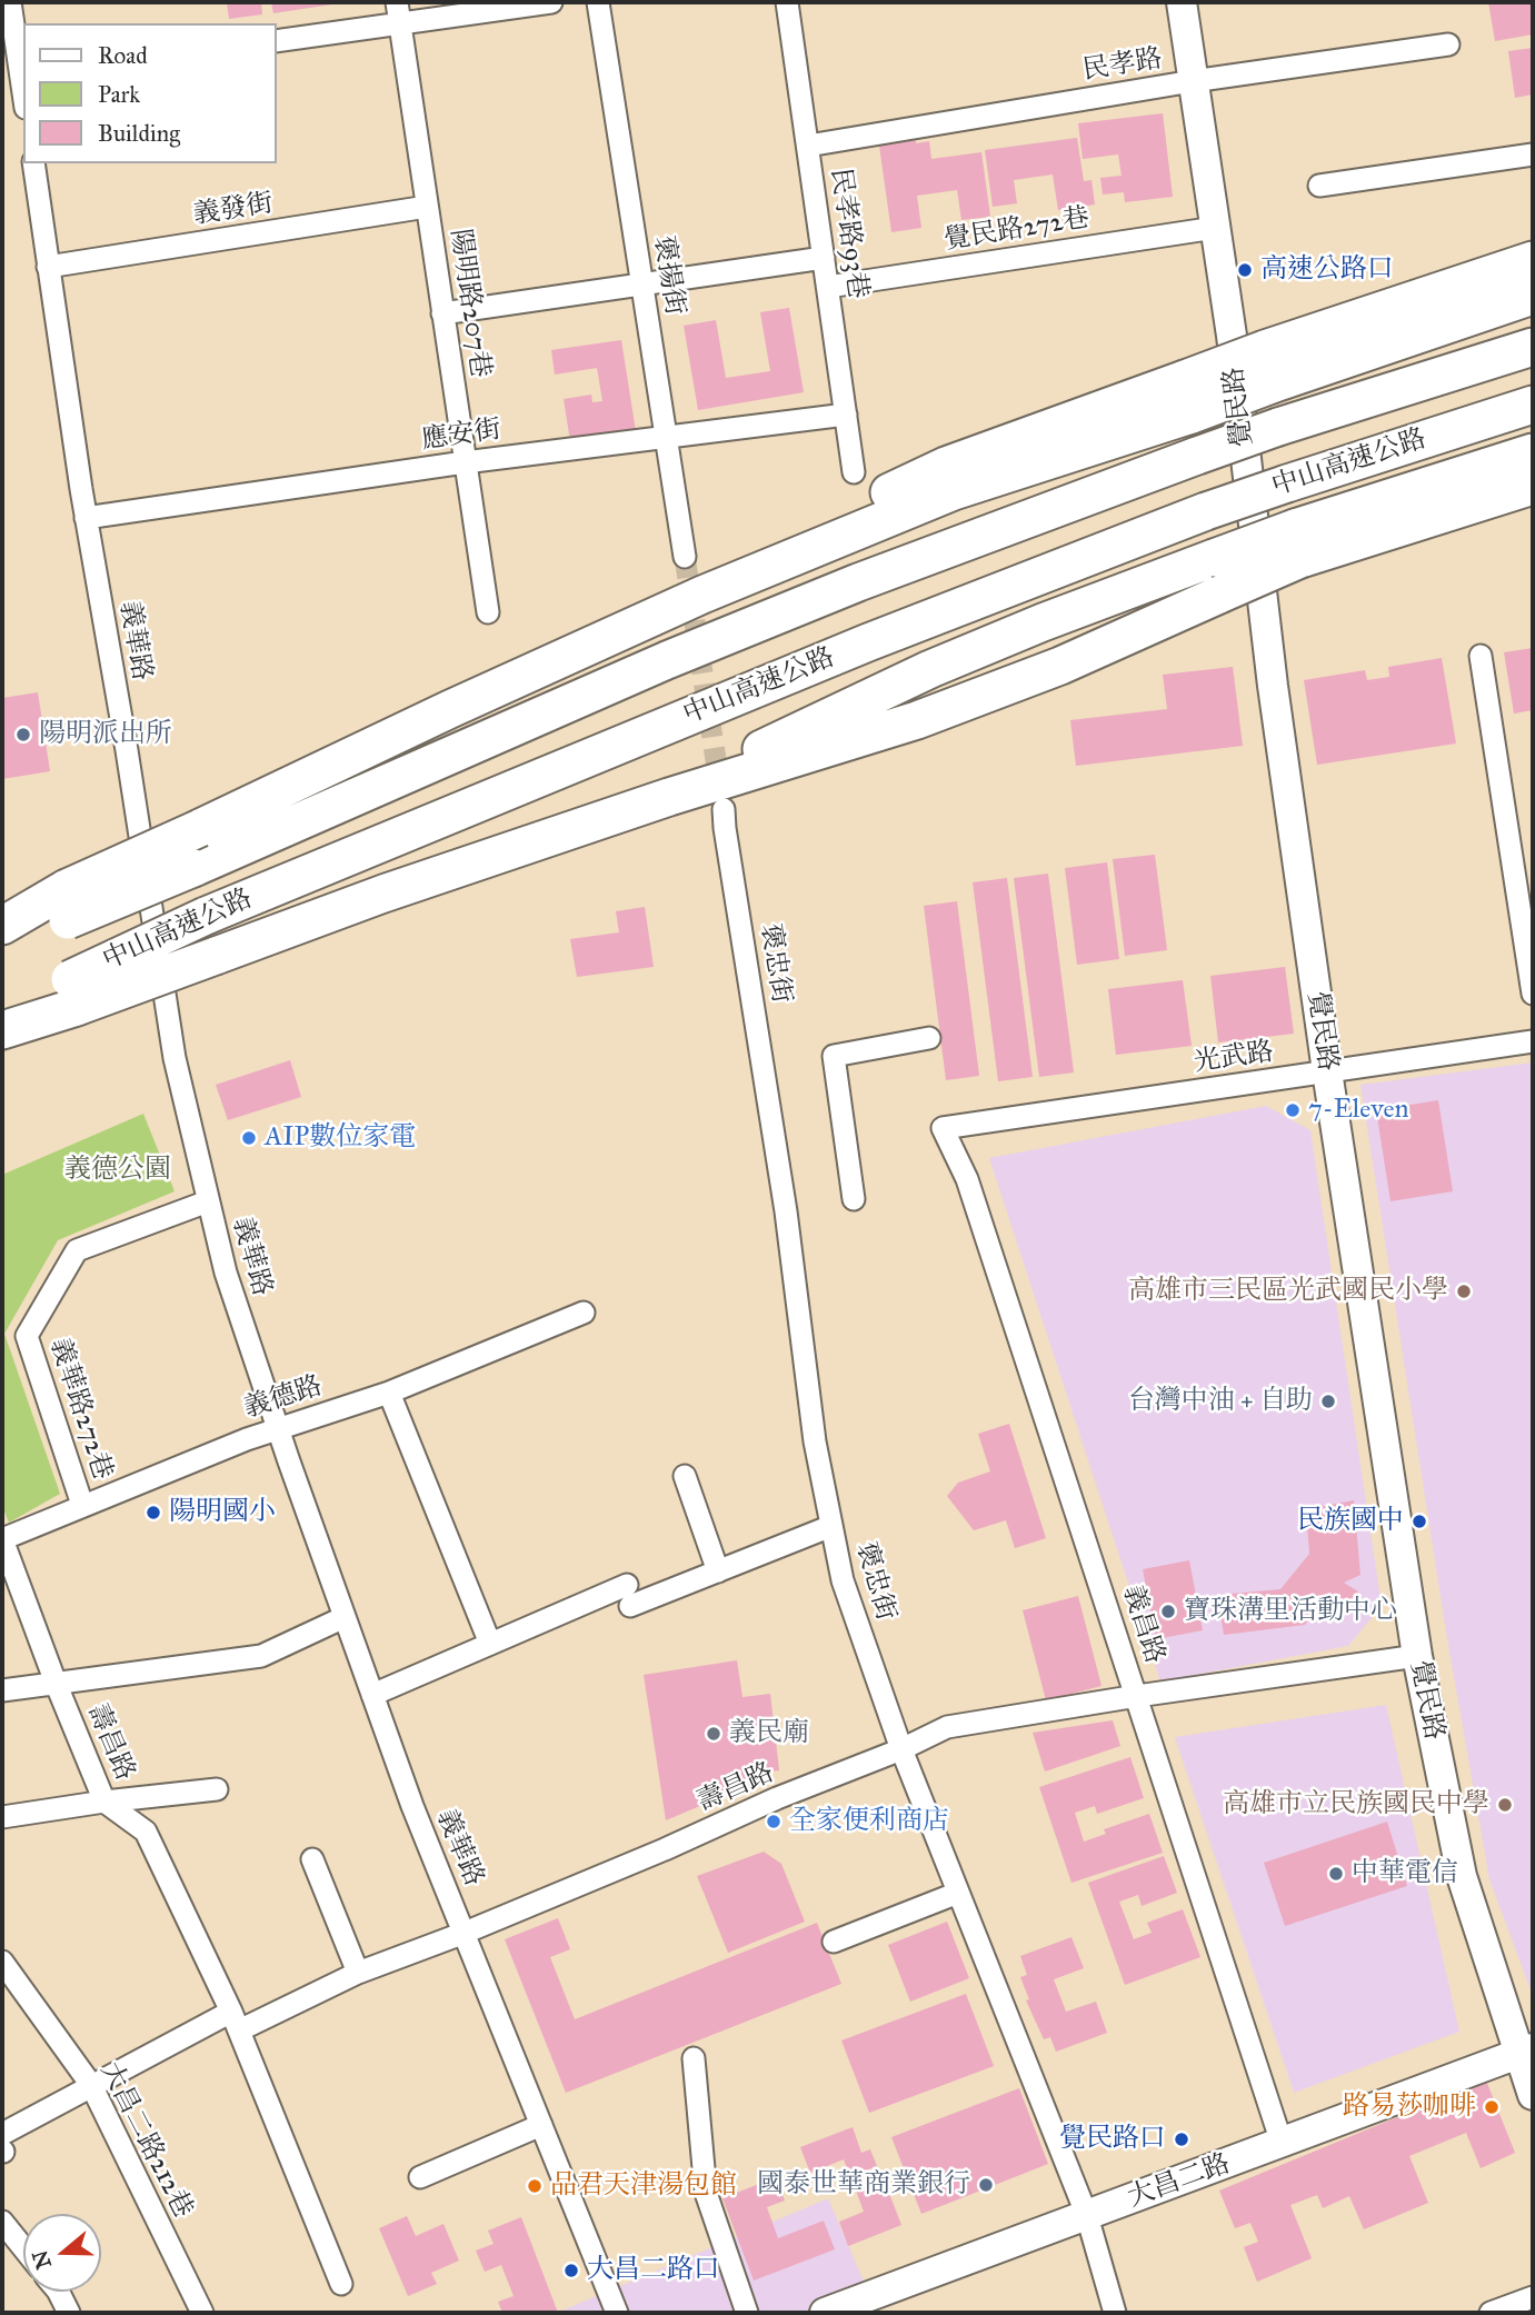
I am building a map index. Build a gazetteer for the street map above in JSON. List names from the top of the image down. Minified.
{"streets":{"highway":["中山高速公路"],"street":["民孝路","義發街","覺民路272巷","民孝路93巷","褒揚街","陽明路207巷","覺民路","應安街","義華路","褒忠街","光武路","義德路","義華路272巷","義昌路","壽昌路","大昌二路212巷","大昌二路"]},"crossings":[["民孝路","民孝路93巷"],["民孝路","覺民路"],["義發街","陽明路207巷"],["義發街","義華路"],["覺民路272巷","民孝路93巷"],["覺民路272巷","覺民路"],["民孝路93巷","應安街"],["褒揚街","應安街"],["陽明路207巷","應安街"],["覺民路","光武路"],["覺民路","壽昌路"],["覺民路","大昌二路"],["應安街","義華路"],["義華路","義德路"],["義華路","義華路272巷"],["義華路","壽昌路"],["褒忠街","壽昌路"],["褒忠街","大昌二路"],["光武路","義昌路"],["義德路","義華路272巷"],["義德路","壽昌路"],["義昌路","壽昌路"],["義昌路","大昌二路"]],"parks":["義德公園"],"places":["高速公路口","陽明派出所","7-Eleven","AIP數位家電","高雄市三民區光武國民小學","台灣中油 + 自助","陽明國小","民族國中","寶珠溝里活動中心","義民廟","高雄市立民族國民中學","全家便利商店","中華電信","路易莎咖啡","覺民路口","國泰世華商業銀行","品君天津湯包館","大昌二路口"],"legend":["Road","Park","Building"],"north":"left"}
